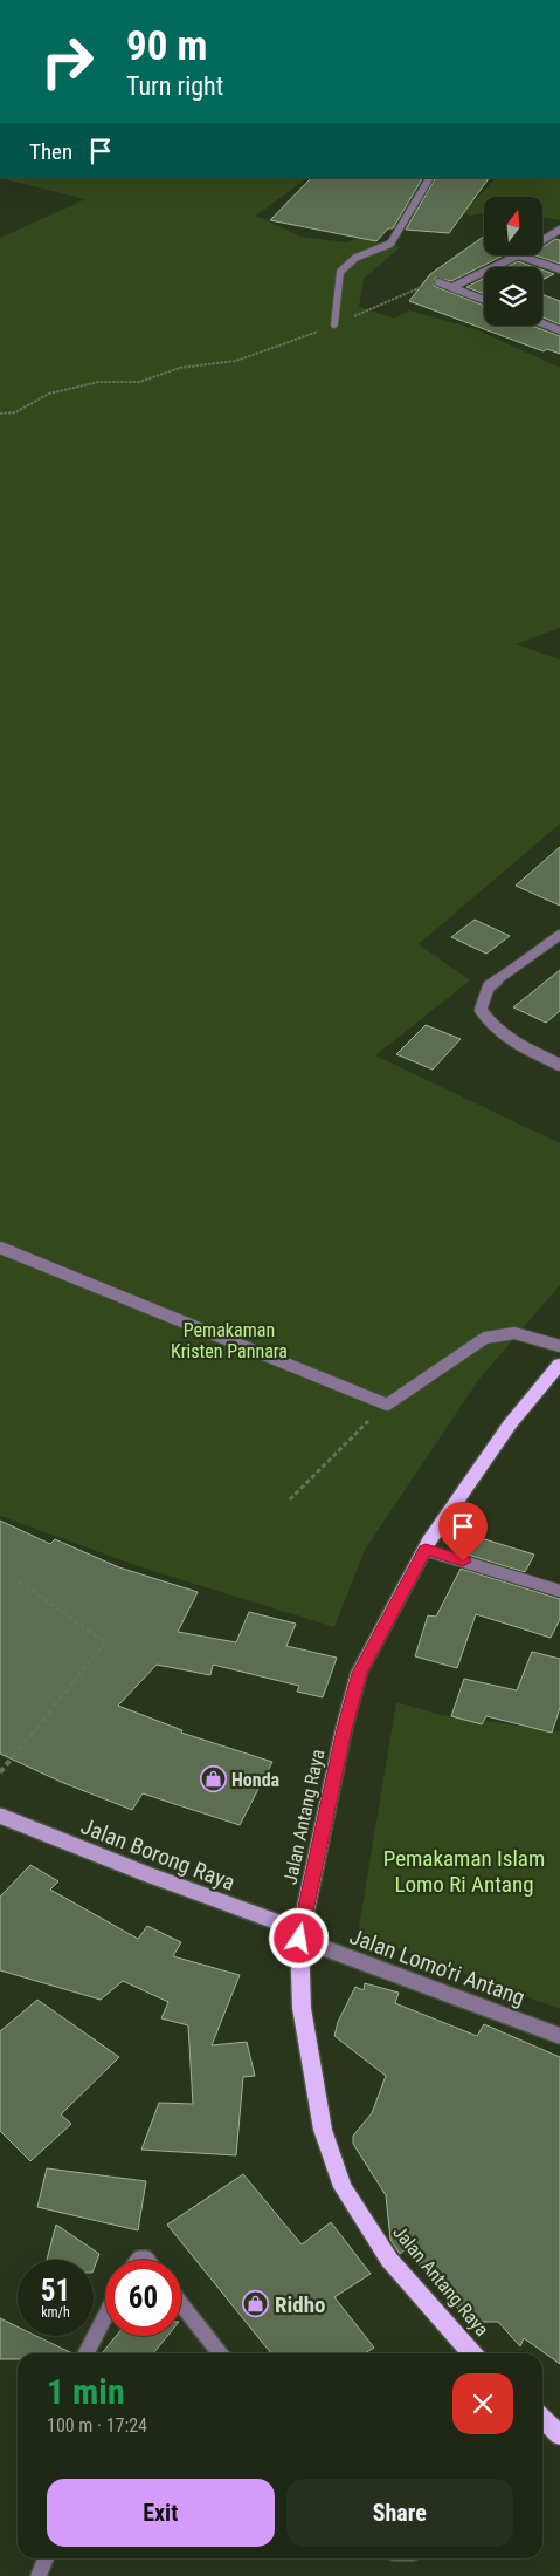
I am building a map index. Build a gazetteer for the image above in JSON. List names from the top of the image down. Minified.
{"streets":{"main road":["Jalan Antang Raya","Jalan Borong Raya"],"street":["Jalan Lomo'ri Antang"]},"crossings":[["Jalan Antang Raya","Jalan Borong Raya"],["Jalan Antang Raya","Jalan Lomo'ri Antang"],["Jalan Borong Raya","Jalan Lomo'ri Antang"]],"parks":["Pemakaman Kristen Pannara","Pemakaman Islam Lomo Ri Antang"],"places":{"shop":["Honda","Ridho"]},"north":"top","page":{"turn":["90 m","Turn right"],"then":"Then","speed":"51 km/h","limit":"60","heading":["1 min","100 m · 17:24"],"buttons":["Exit","Share"]}}
